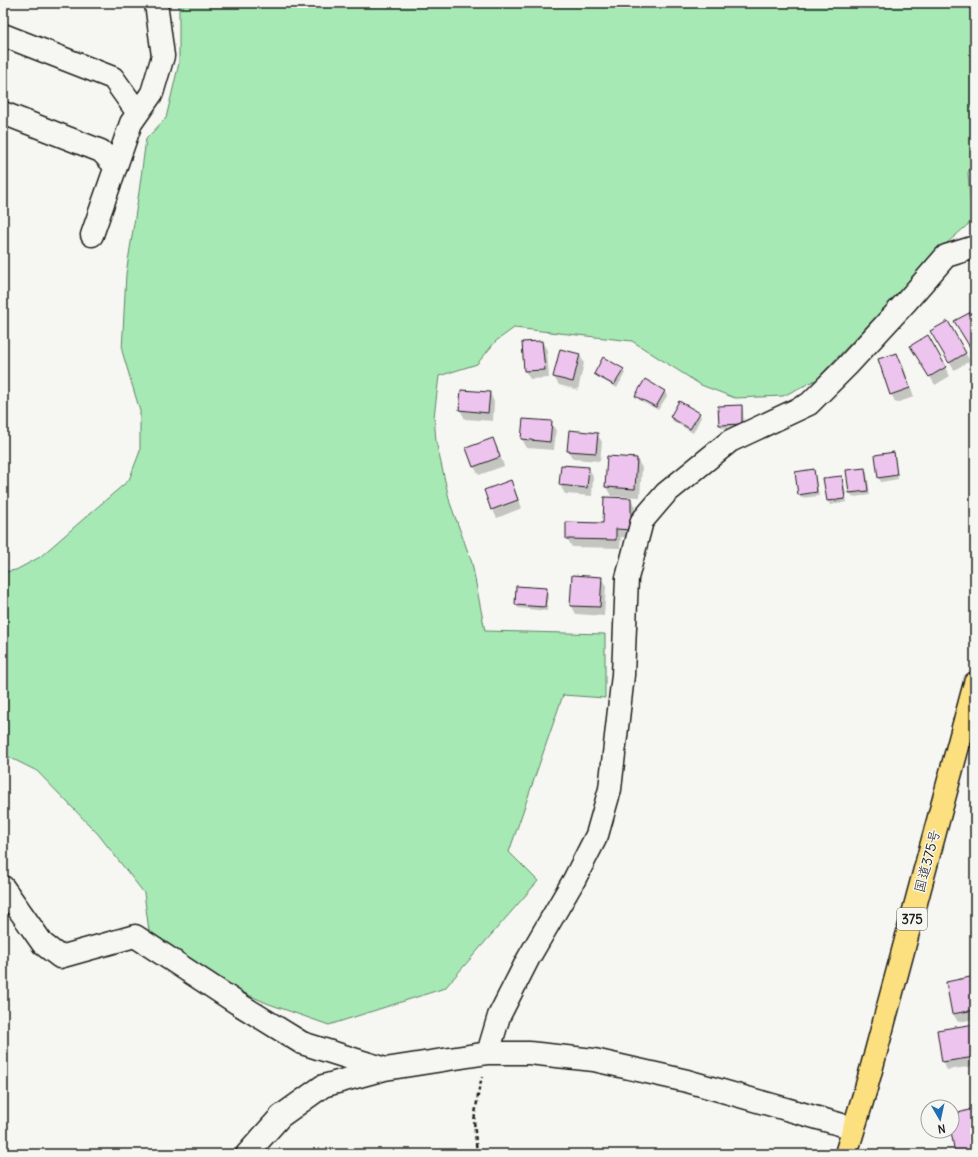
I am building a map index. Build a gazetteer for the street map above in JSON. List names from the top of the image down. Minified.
{"streets":{"highway":["国道375号","375"]},"north":"bottom"}
